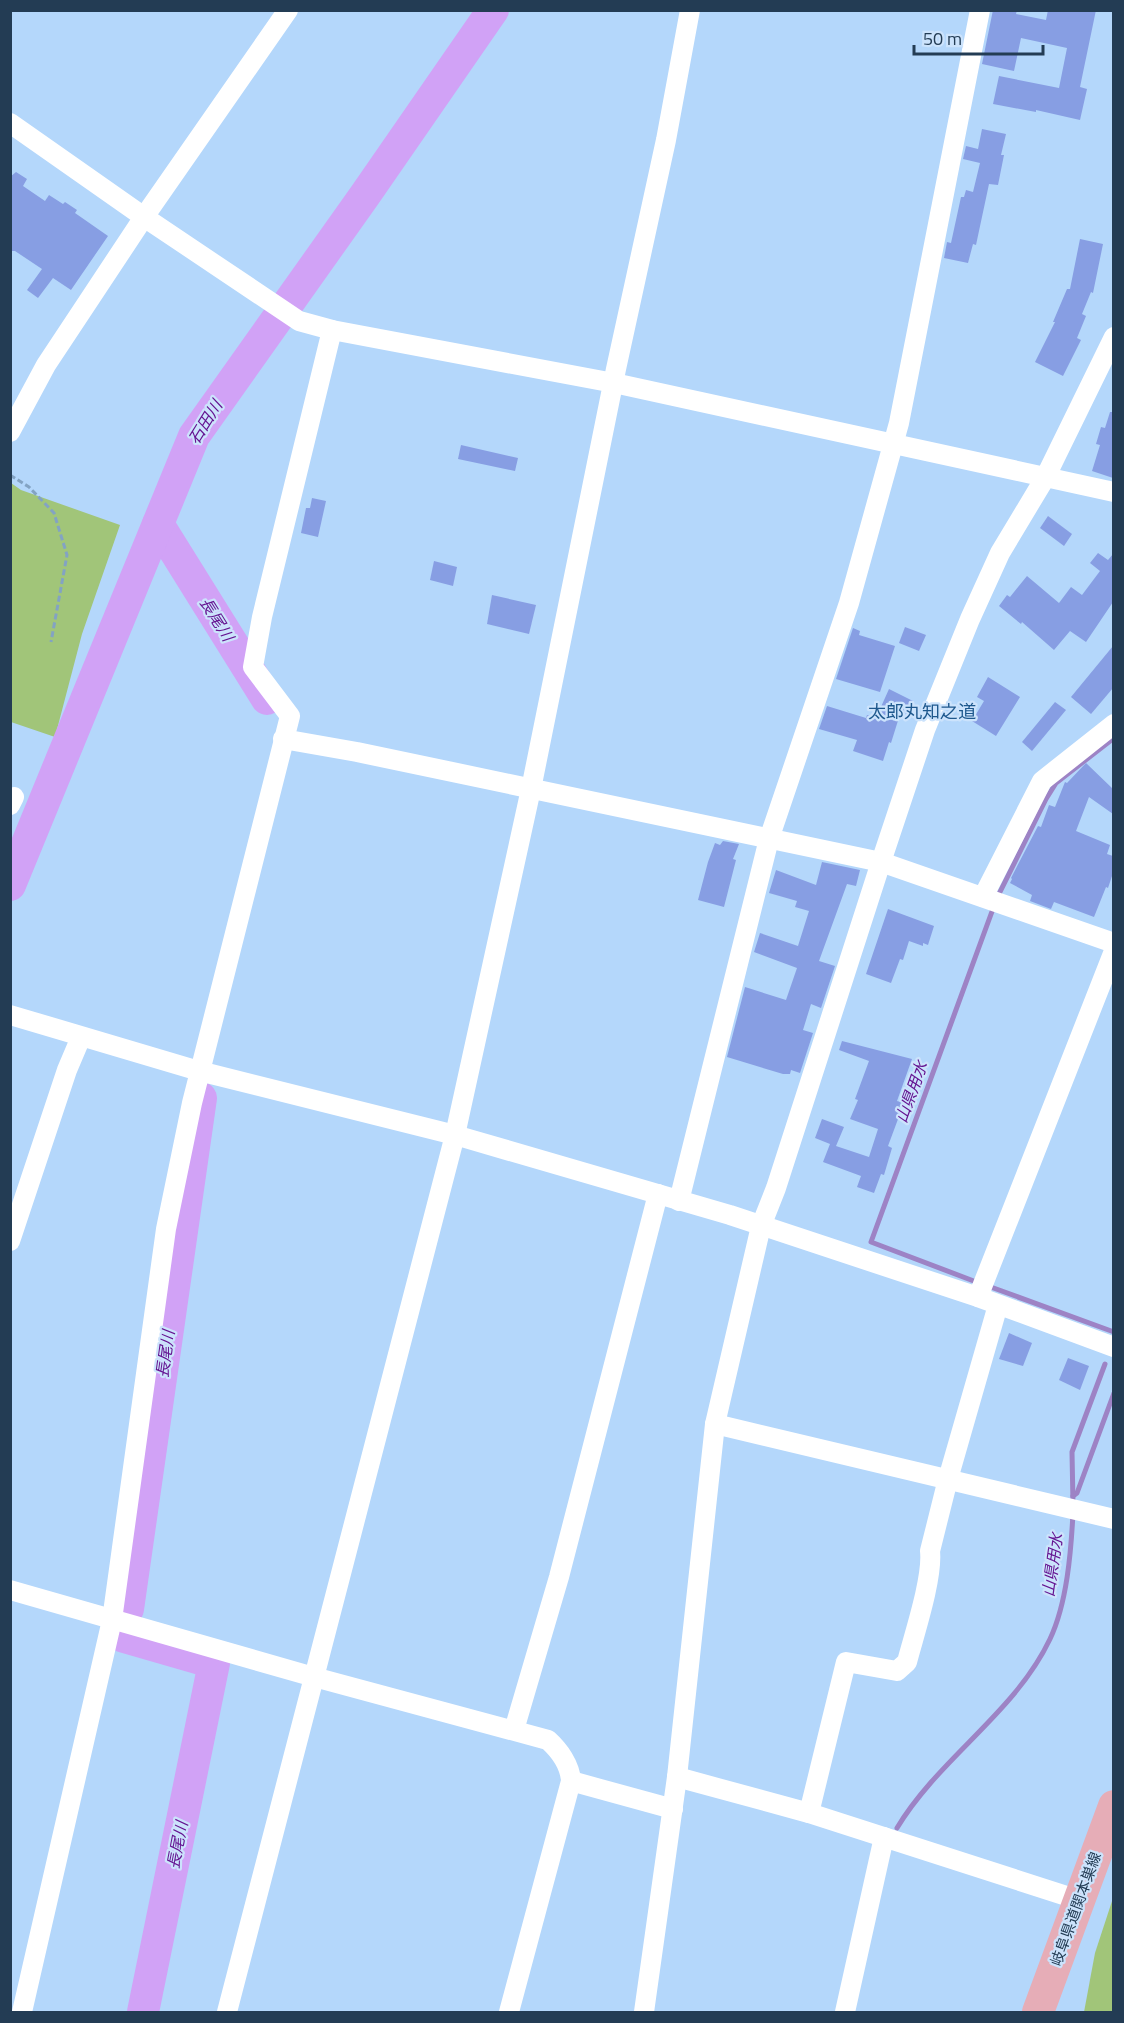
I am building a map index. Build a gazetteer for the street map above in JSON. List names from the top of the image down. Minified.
{"streets":{"main road":["岐阜県道関本巣線"]},"districts":["太郎丸知之道"],"water":["石田川","長尾川","山県用水"],"scale_bar":"50 m"}
